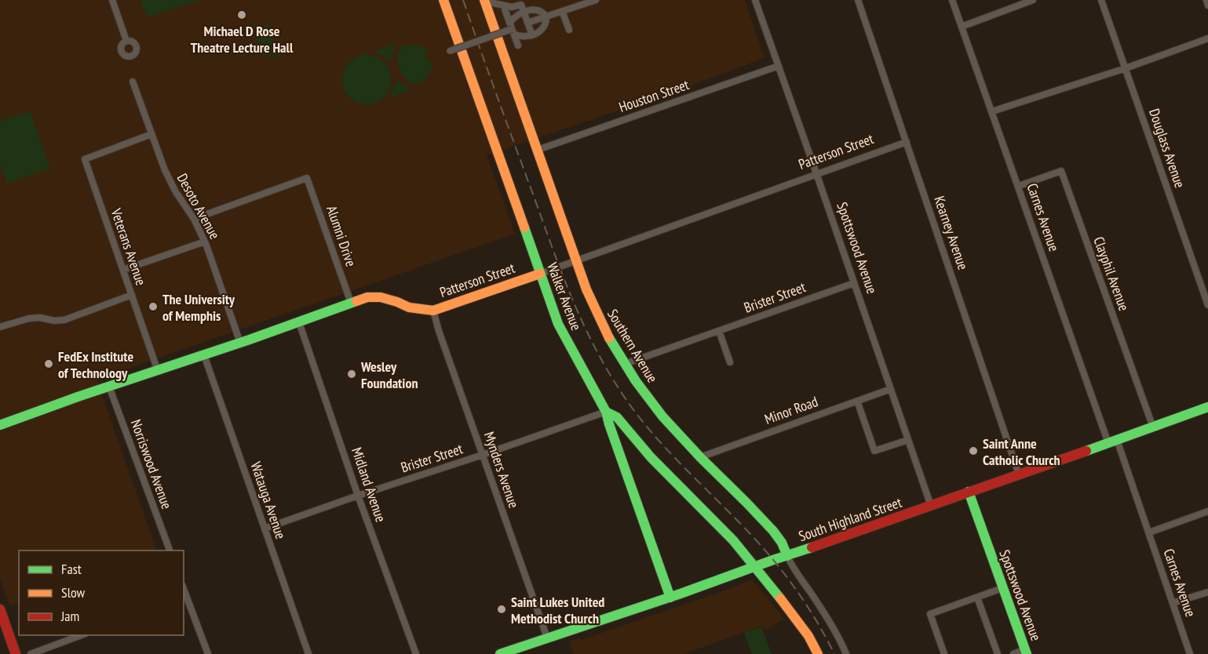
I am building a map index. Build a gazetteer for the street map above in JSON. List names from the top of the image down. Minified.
{"streets":{"street":["Houston Street","Douglass Avenue","Patterson Street","Desoto Avenue","Carnes Avenue","Kearney Avenue","Alumni Drive","Veterans Avenue","Spottswood Avenue","Clayphil Avenue","Walker Avenue","Brister Street","Southern Avenue","Minor Road","Norriswood Avenue","Mynders Avenue","Midland Avenue","Watauga Avenue","South Highland Street"]},"crossings":[["Houston Street","Spottswood Avenue"],["Houston Street","Southern Avenue"],["Patterson Street","Desoto Avenue"],["Patterson Street","Kearney Avenue"],["Patterson Street","Alumni Drive"],["Patterson Street","Veterans Avenue"],["Patterson Street","Spottswood Avenue"],["Patterson Street","Walker Avenue"],["Patterson Street","Southern Avenue"],["Patterson Street","Norriswood Avenue"],["Patterson Street","Mynders Avenue"],["Patterson Street","Midland Avenue"],["Patterson Street","Watauga Avenue"],["Desoto Avenue","Alumni Drive"],["Desoto Avenue","Veterans Avenue"],["Carnes Avenue","Clayphil Avenue"],["Carnes Avenue","South Highland Street"],["Kearney Avenue","South Highland Street"],["Spottswood Avenue","Brister Street"],["Spottswood Avenue","Minor Road"],["Spottswood Avenue","South Highland Street"],["Clayphil Avenue","South Highland Street"],["Walker Avenue","Brister Street"],["Walker Avenue","South Highland Street"],["Brister Street","Southern Avenue"],["Brister Street","Mynders Avenue"],["Brister Street","Midland Avenue"],["Brister Street","Watauga Avenue"],["Southern Avenue","Minor Road"],["Southern Avenue","South Highland Street"],["Mynders Avenue","South Highland Street"]],"places":["Michael D Rose Theatre Lecture Hall","The University of Memphis","FedEx Institute of Technology","Wesley Foundation","Saint Anne Catholic Church","Saint Lukes United Methodist Church"],"legend":["Fast","Slow","Jam"]}
